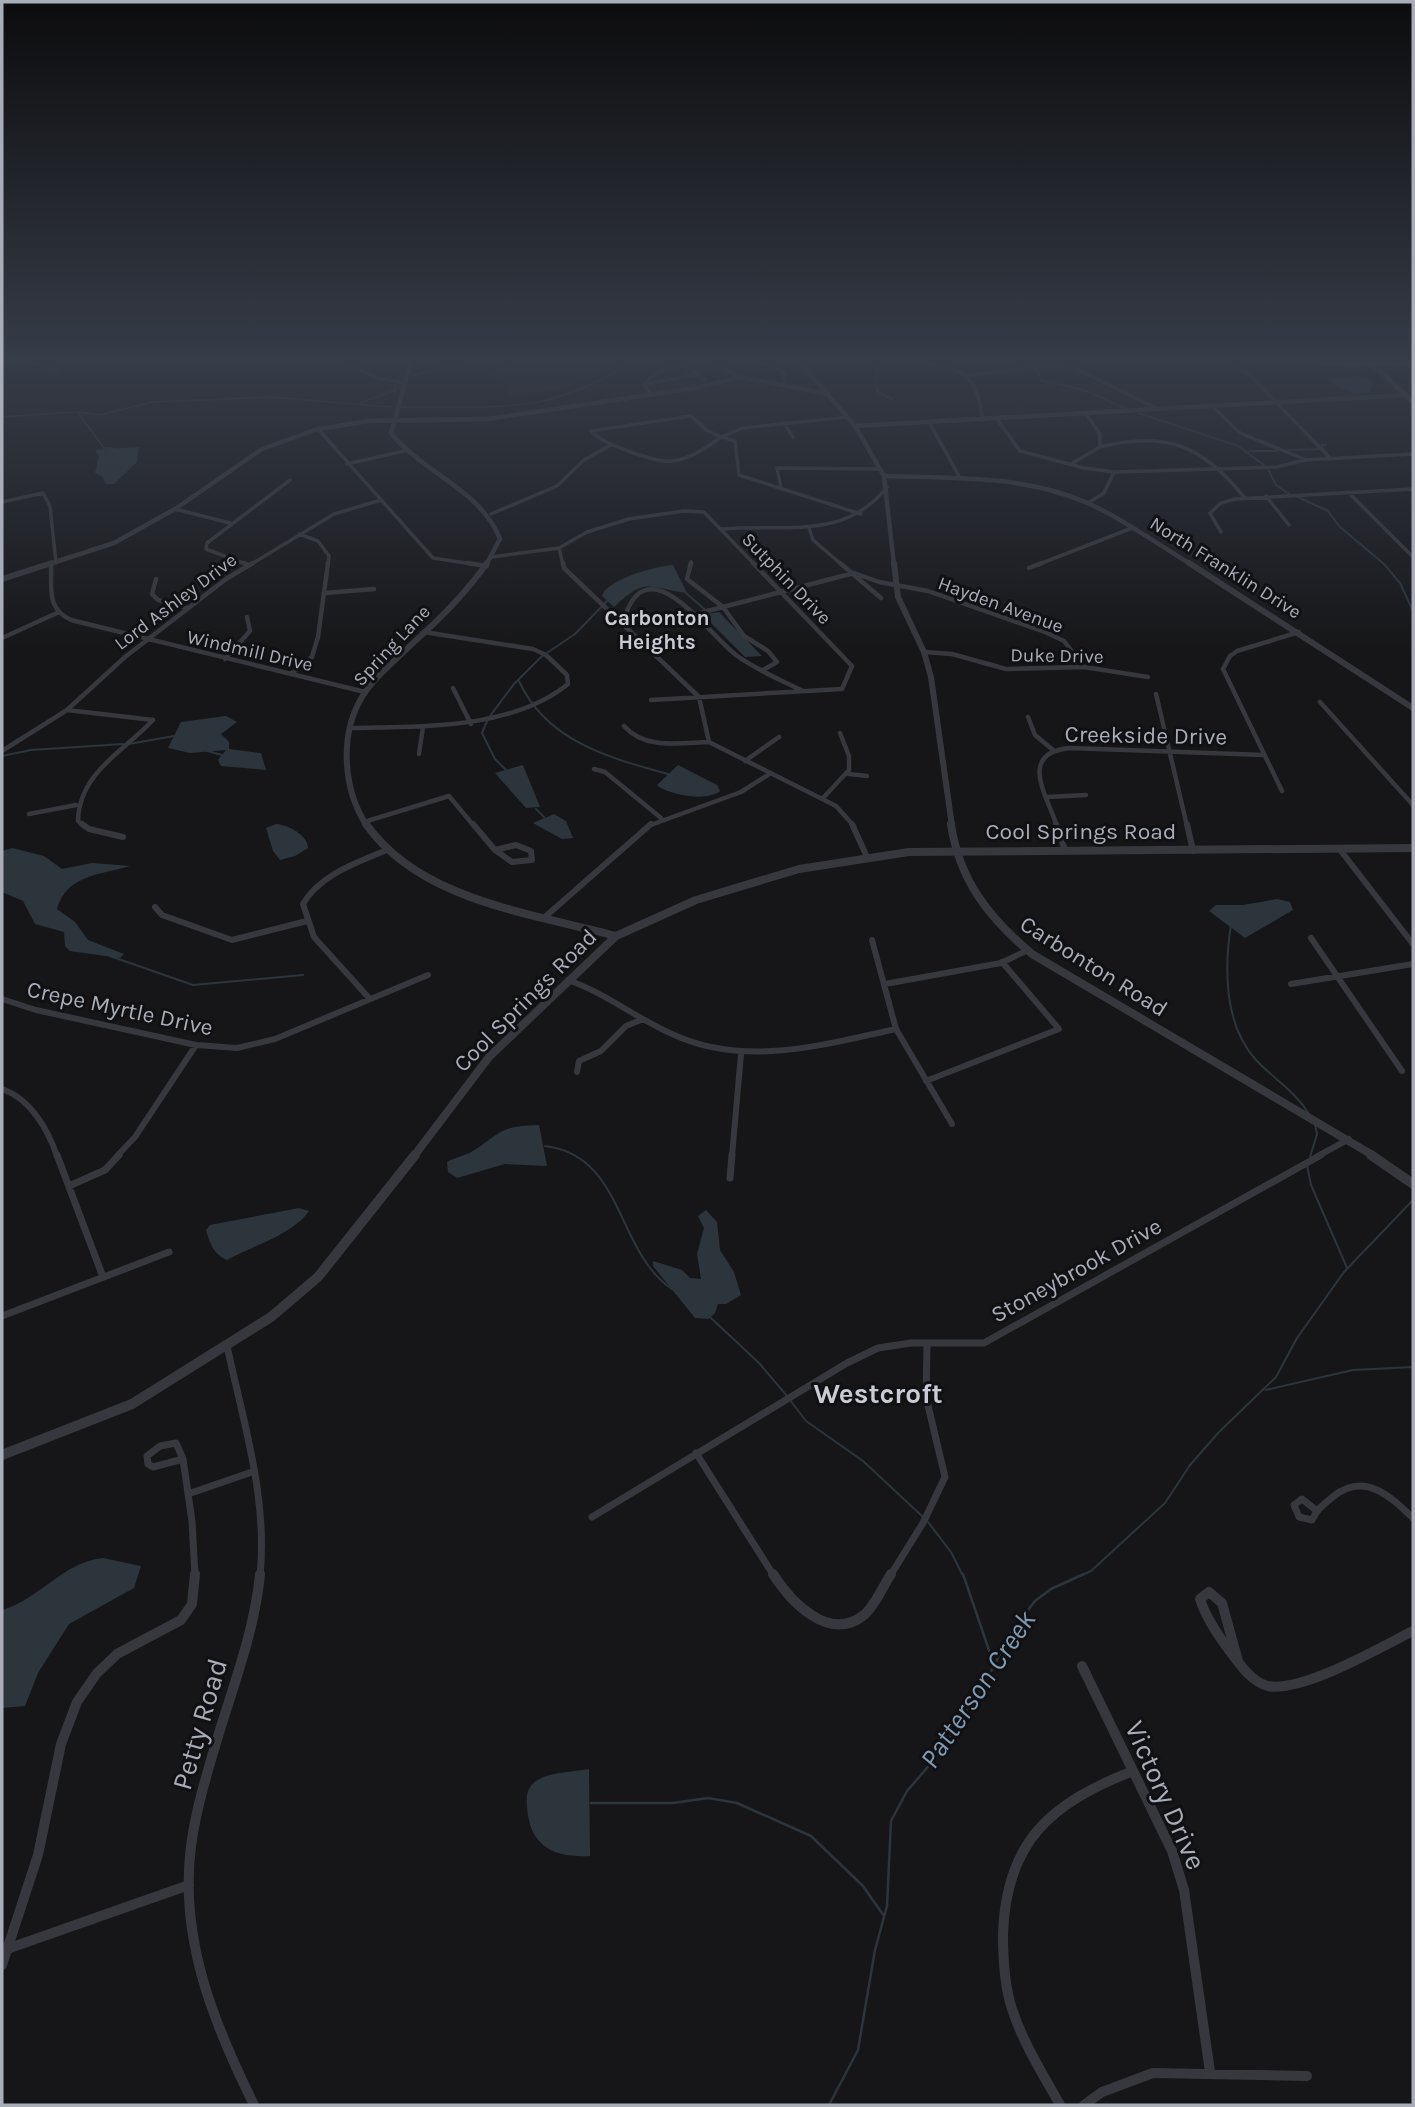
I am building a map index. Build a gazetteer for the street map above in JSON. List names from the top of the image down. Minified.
{"streets":{"street":["North Franklin Drive","Sutphin Drive","Lord Ashley Drive","Hayden Avenue","Spring Lane","Windmill Drive","Duke Drive","Creekside Drive","Cool Springs Road","Carbonton Road","Crepe Myrtle Drive","Stoneybrook Drive","Petty Road","Victory Drive"]},"crossings":[["North Franklin Drive","Carbonton Road"],["Sutphin Drive","Spring Lane"],["Lord Ashley Drive","Windmill Drive"],["Hayden Avenue","Duke Drive"],["Hayden Avenue","Carbonton Road"],["Spring Lane","Windmill Drive"],["Spring Lane","Cool Springs Road"],["Duke Drive","Carbonton Road"],["Creekside Drive","Cool Springs Road"],["Cool Springs Road","Carbonton Road"],["Cool Springs Road","Petty Road"],["Carbonton Road","Stoneybrook Drive"]],"districts":["Carbonton Heights","Westcroft"],"water":["Patterson Creek"]}
